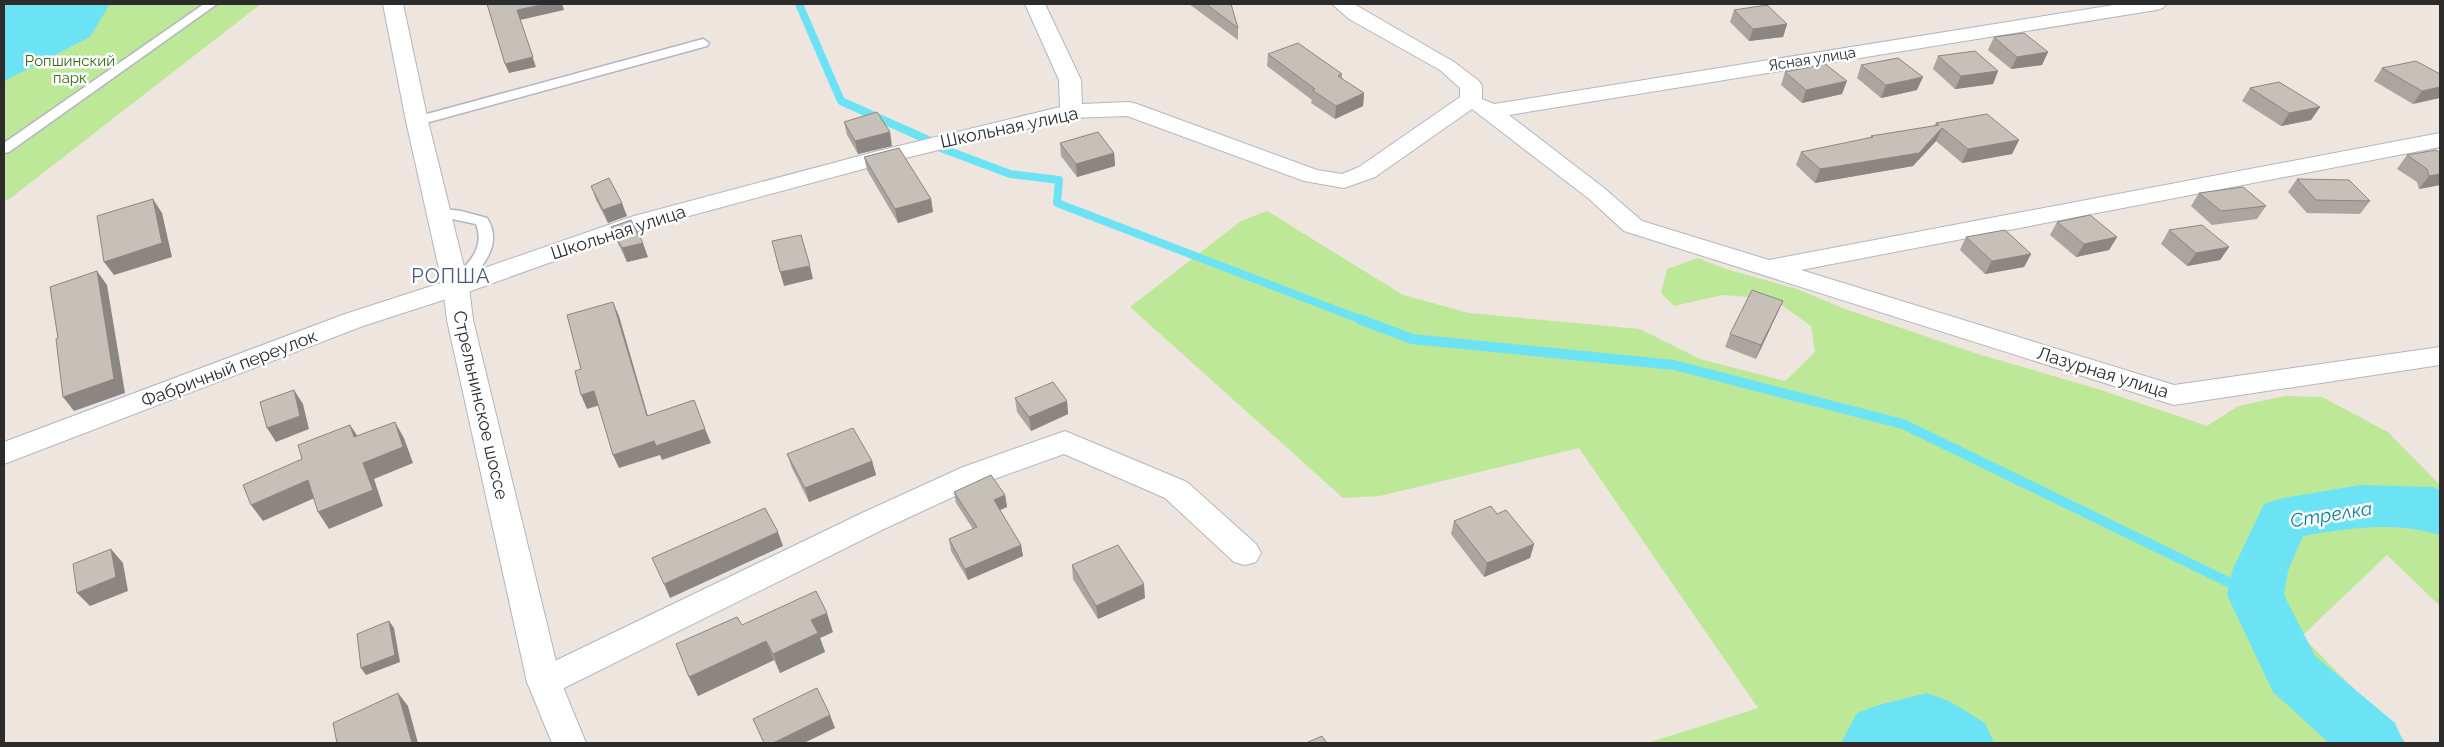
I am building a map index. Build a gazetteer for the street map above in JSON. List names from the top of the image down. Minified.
{"streets":{"street":["Ясная улица","Школьная улица","Фабричный переулок","Лазурная улица","Стрельнинское шоссе"]},"crossings":[["Ясная улица","Школьная улица"],["Ясная улица","Лазурная улица"],["Школьная улица","Фабричный переулок"],["Школьная улица","Лазурная улица"],["Школьная улица","Стрельнинское шоссе"],["Фабричный переулок","Стрельнинское шоссе"]],"districts":["РОПША"],"water":["Стрелка"],"parks":["Ропшинский парк"]}
